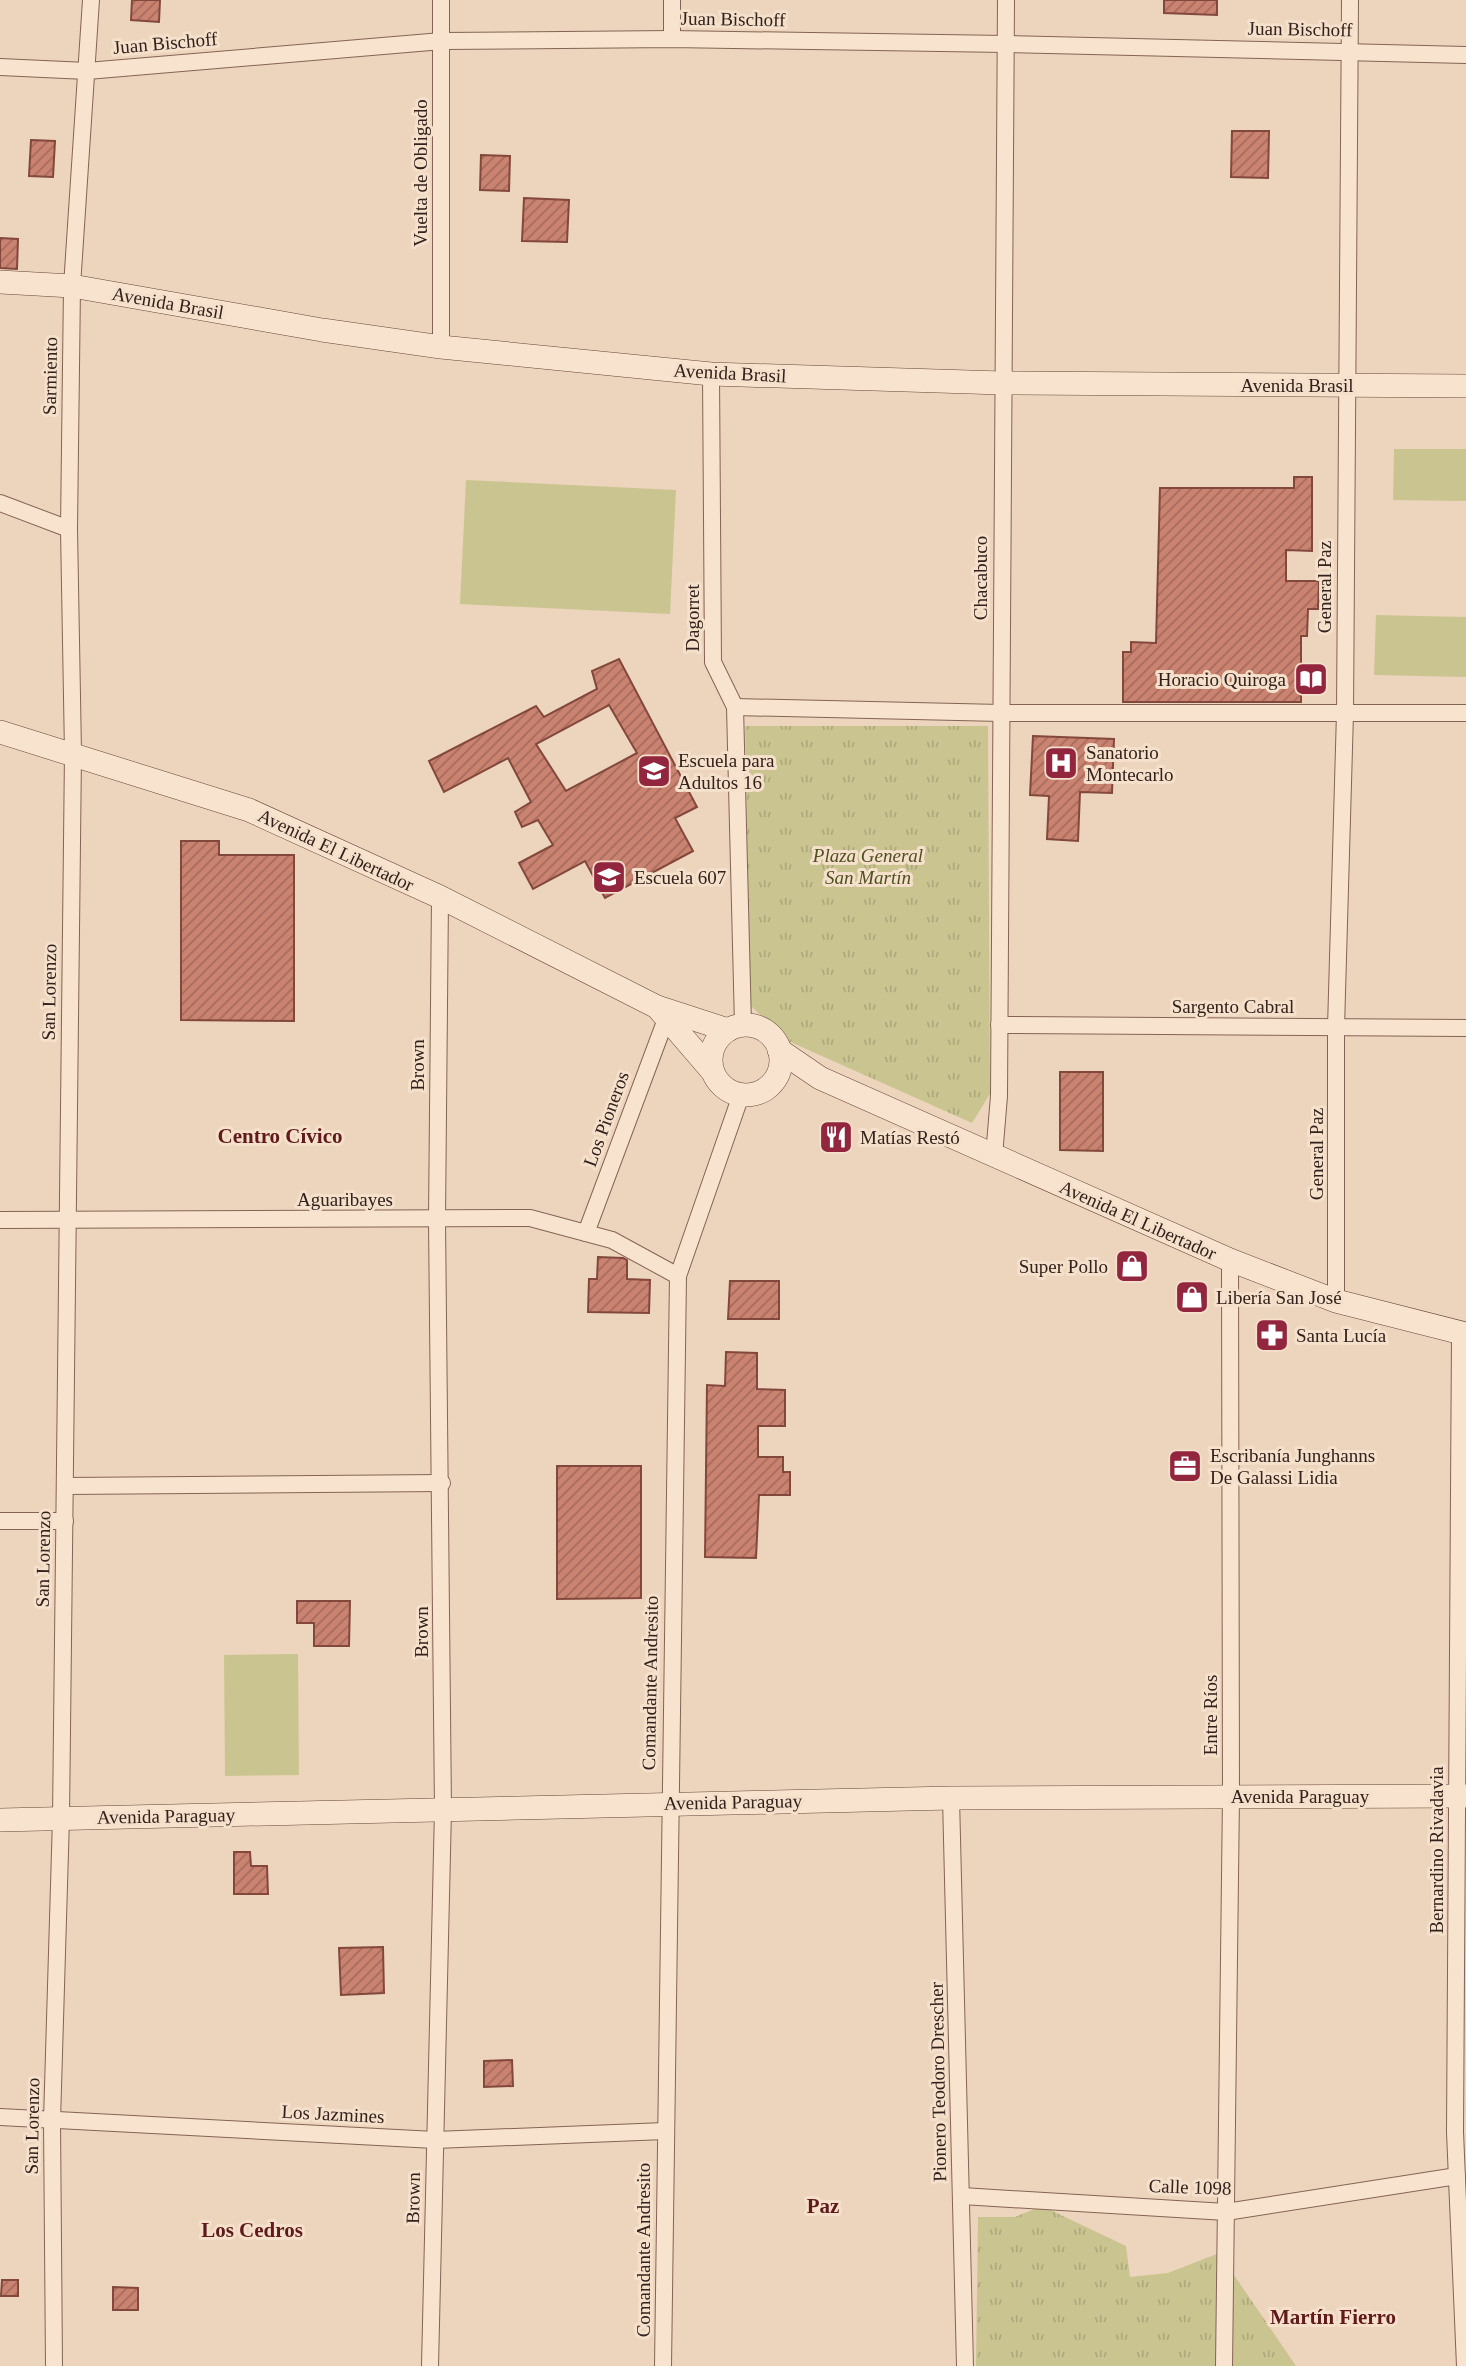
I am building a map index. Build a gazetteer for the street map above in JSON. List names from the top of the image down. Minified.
{"streets":{"main road":["Avenida Brasil","Avenida El Libertador","Avenida Paraguay"],"street":["Juan Bischoff","Vuelta de Obligado","Sarmiento","Chacabuco","General Paz","Dagorret","San Lorenzo","Sargento Cabral","Brown","Los Pioneros","Aguaribayes","Comandante Andresito","Entre Ríos","Bernardino Rivadavia","Pionero Teodoro Drescher","Los Jazmines","Calle 1098"]},"crossings":[["Juan Bischoff","Vuelta de Obligado"],["Juan Bischoff","Sarmiento"],["Juan Bischoff","Chacabuco"],["Juan Bischoff","General Paz"],["Vuelta de Obligado","Avenida Brasil"],["Avenida Brasil","Sarmiento"],["Avenida Brasil","Chacabuco"],["Avenida Brasil","General Paz"],["Avenida Brasil","Dagorret"],["Sarmiento","Avenida El Libertador"],["Sarmiento","San Lorenzo"],["Chacabuco","Avenida El Libertador"],["Chacabuco","Sargento Cabral"],["General Paz","Avenida El Libertador"],["General Paz","Sargento Cabral"],["Dagorret","Avenida El Libertador"],["Dagorret","Comandante Andresito"],["Avenida El Libertador","San Lorenzo"],["Avenida El Libertador","Brown"],["Avenida El Libertador","Los Pioneros"],["Avenida El Libertador","Comandante Andresito"],["Avenida El Libertador","Entre Ríos"],["Avenida El Libertador","Bernardino Rivadavia"],["San Lorenzo","Aguaribayes"],["San Lorenzo","Avenida Paraguay"],["San Lorenzo","Los Jazmines"],["Brown","Aguaribayes"],["Brown","Avenida Paraguay"],["Brown","Los Jazmines"],["Los Pioneros","Aguaribayes"],["Aguaribayes","Comandante Andresito"],["Comandante Andresito","Avenida Paraguay"],["Comandante Andresito","Los Jazmines"],["Entre Ríos","Avenida Paraguay"],["Entre Ríos","Calle 1098"],["Avenida Paraguay","Bernardino Rivadavia"],["Avenida Paraguay","Pionero Teodoro Drescher"],["Bernardino Rivadavia","Calle 1098"],["Pionero Teodoro Drescher","Calle 1098"]],"districts":["Centro Cívico","Paz","Los Cedros","Martín Fierro"],"parks":["Plaza General San Martín"],"places":{"library":["Horacio Quiroga"],"hospital":["Sanatorio Montecarlo"],"school or university":["Escuela para Adultos 16","Escuela 607"],"restaurant":["Matías Restó"],"shop":["Super Pollo","Libería San José"],"pharmacy":["Santa Lucía"],"office":["Escribanía Junghanns De Galassi Lidia"]}}
